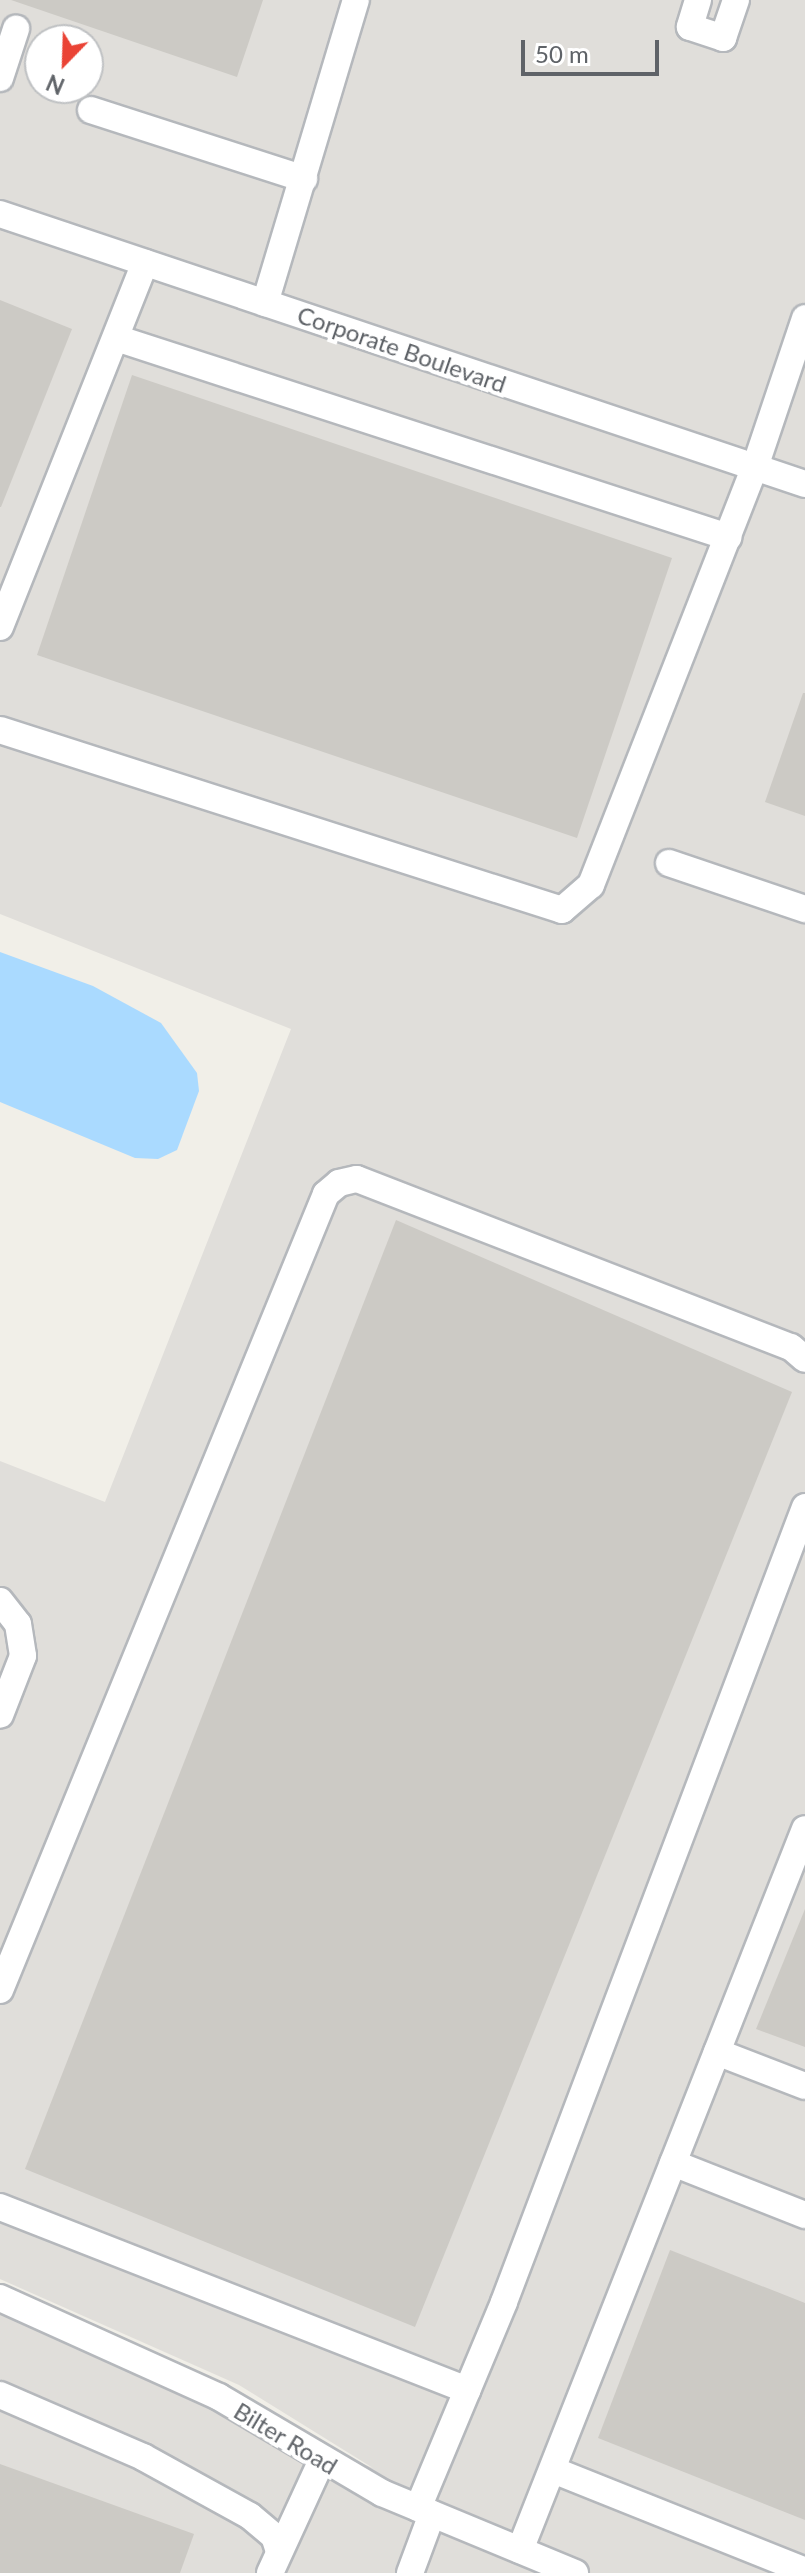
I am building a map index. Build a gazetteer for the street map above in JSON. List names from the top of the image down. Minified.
{"streets":{"street":["Corporate Boulevard","Bilter Road"]},"scale_bar":"50 m","north":"bottom left"}
